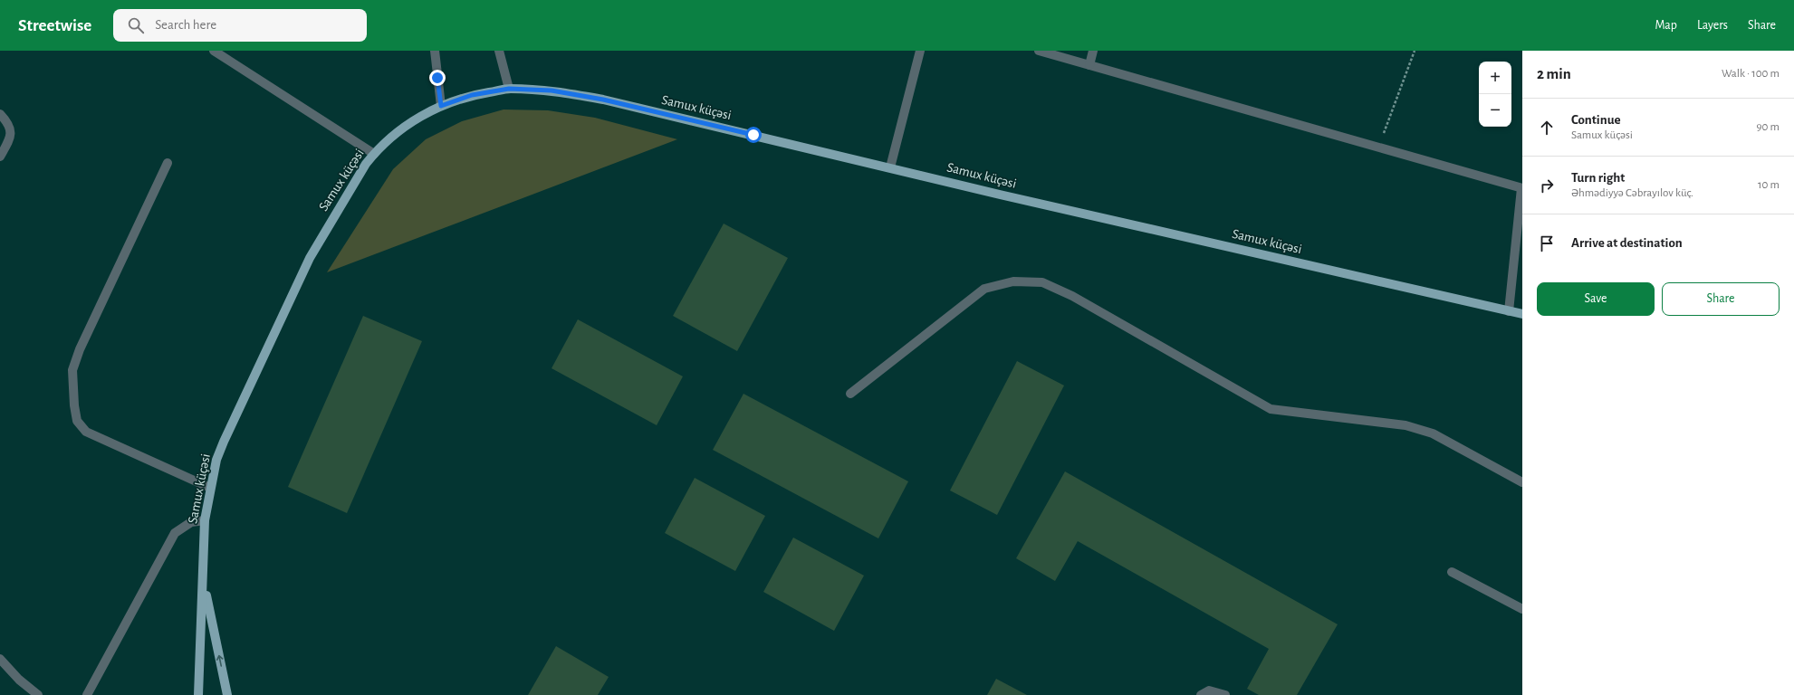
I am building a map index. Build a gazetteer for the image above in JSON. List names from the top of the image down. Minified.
{"streets":{"main road":["Samux küçəsi"]},"page":{"header":"Streetwise","search":"Search here","nav":["Map","Layers","Share"],"heading":["2 min","Walk · 100 m"],"map_buttons":["+","−"],"list":[["Continue","Samux küçəsi","90 m"],["Turn right","Əhmədiyyə Cəbrayılov küç.","10 m"],"Arrive at destination"],"buttons":["Save","Share"]}}
